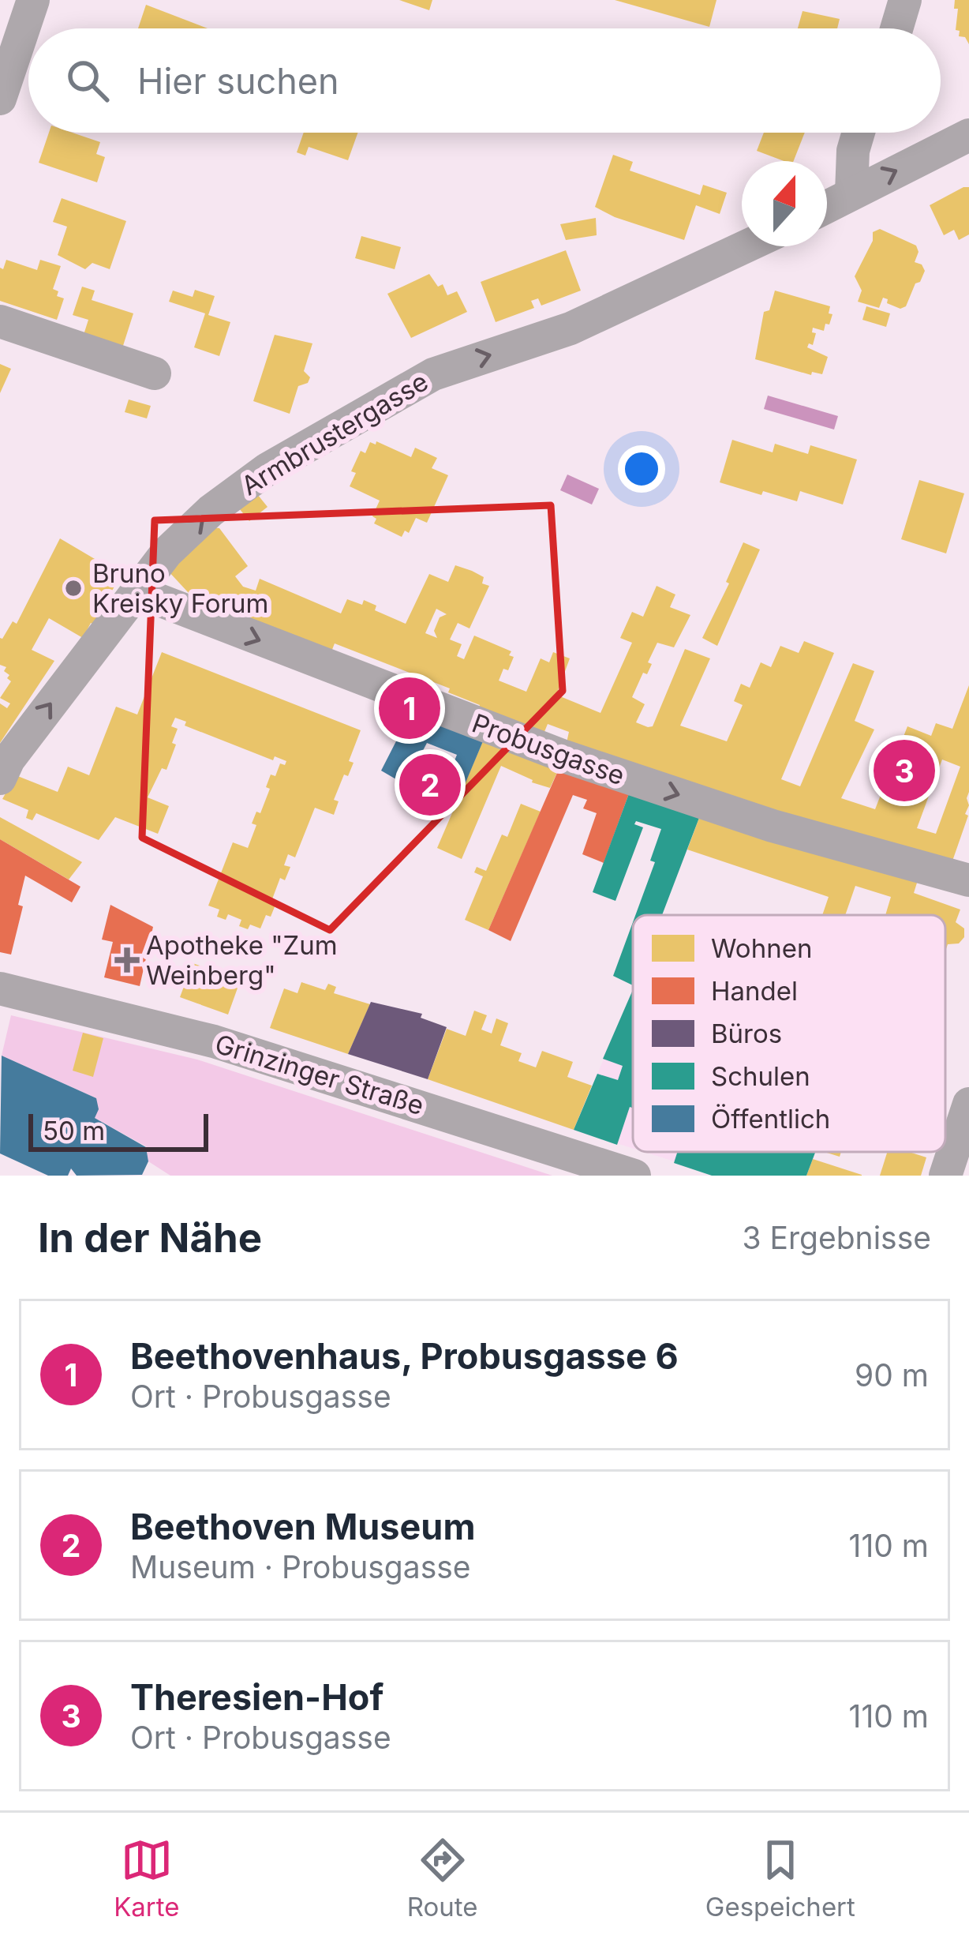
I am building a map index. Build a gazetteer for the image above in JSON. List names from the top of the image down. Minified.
{"streets":{"street":["Armbrustergasse","Probusgasse","Grinzinger Straße"]},"crossings":[["Armbrustergasse","Probusgasse"]],"one_way":["Armbrustergasse","Probusgasse"],"places":{"other":["Bruno Kreisky Forum"],"health":["Apotheke \"Zum Weinberg\""]},"legend":["Wohnen","Handel","Büros","Schulen","Öffentlich"],"scale_bar":"50 m","north":"top","page":{"search":"Hier suchen","pins":["1","3","2"],"scale":"50 m","heading":["In der Nähe","3 Ergebnisse"],"list":[{"mark":"1","name":"Beethovenhaus, Probusgasse 6","note":"Ort · Probusgasse","value":"90 m"},{"mark":"2","name":"Beethoven Museum","note":"Museum · Probusgasse","value":"110 m"},{"mark":"3","name":"Theresien-Hof","note":"Ort · Probusgasse","value":"110 m"}],"nav":["Karte","Route","Gespeichert"]}}
